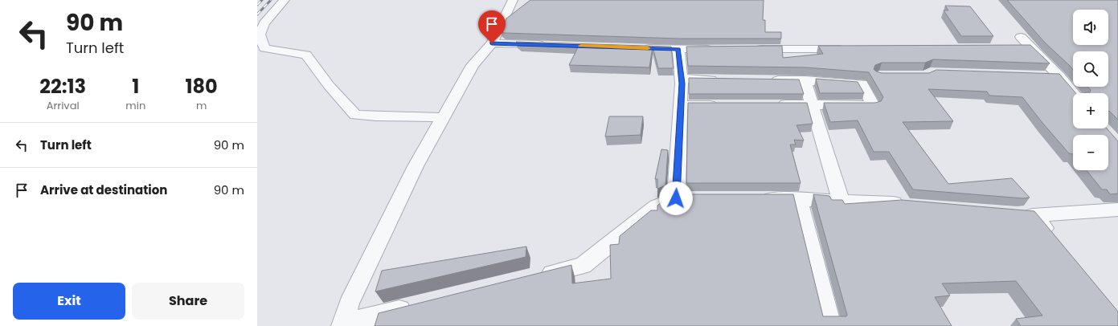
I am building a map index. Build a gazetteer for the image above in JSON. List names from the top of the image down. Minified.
{"page":{"turn":["90 m","Turn left"],"map_buttons":["+","−"],"eta":["22:13","Arrival","1","min","180","m"],"list":[{"name":"Turn left","value":"90 m"},{"name":"Arrive at destination","value":"90 m"}],"buttons":["Exit","Share"]}}
